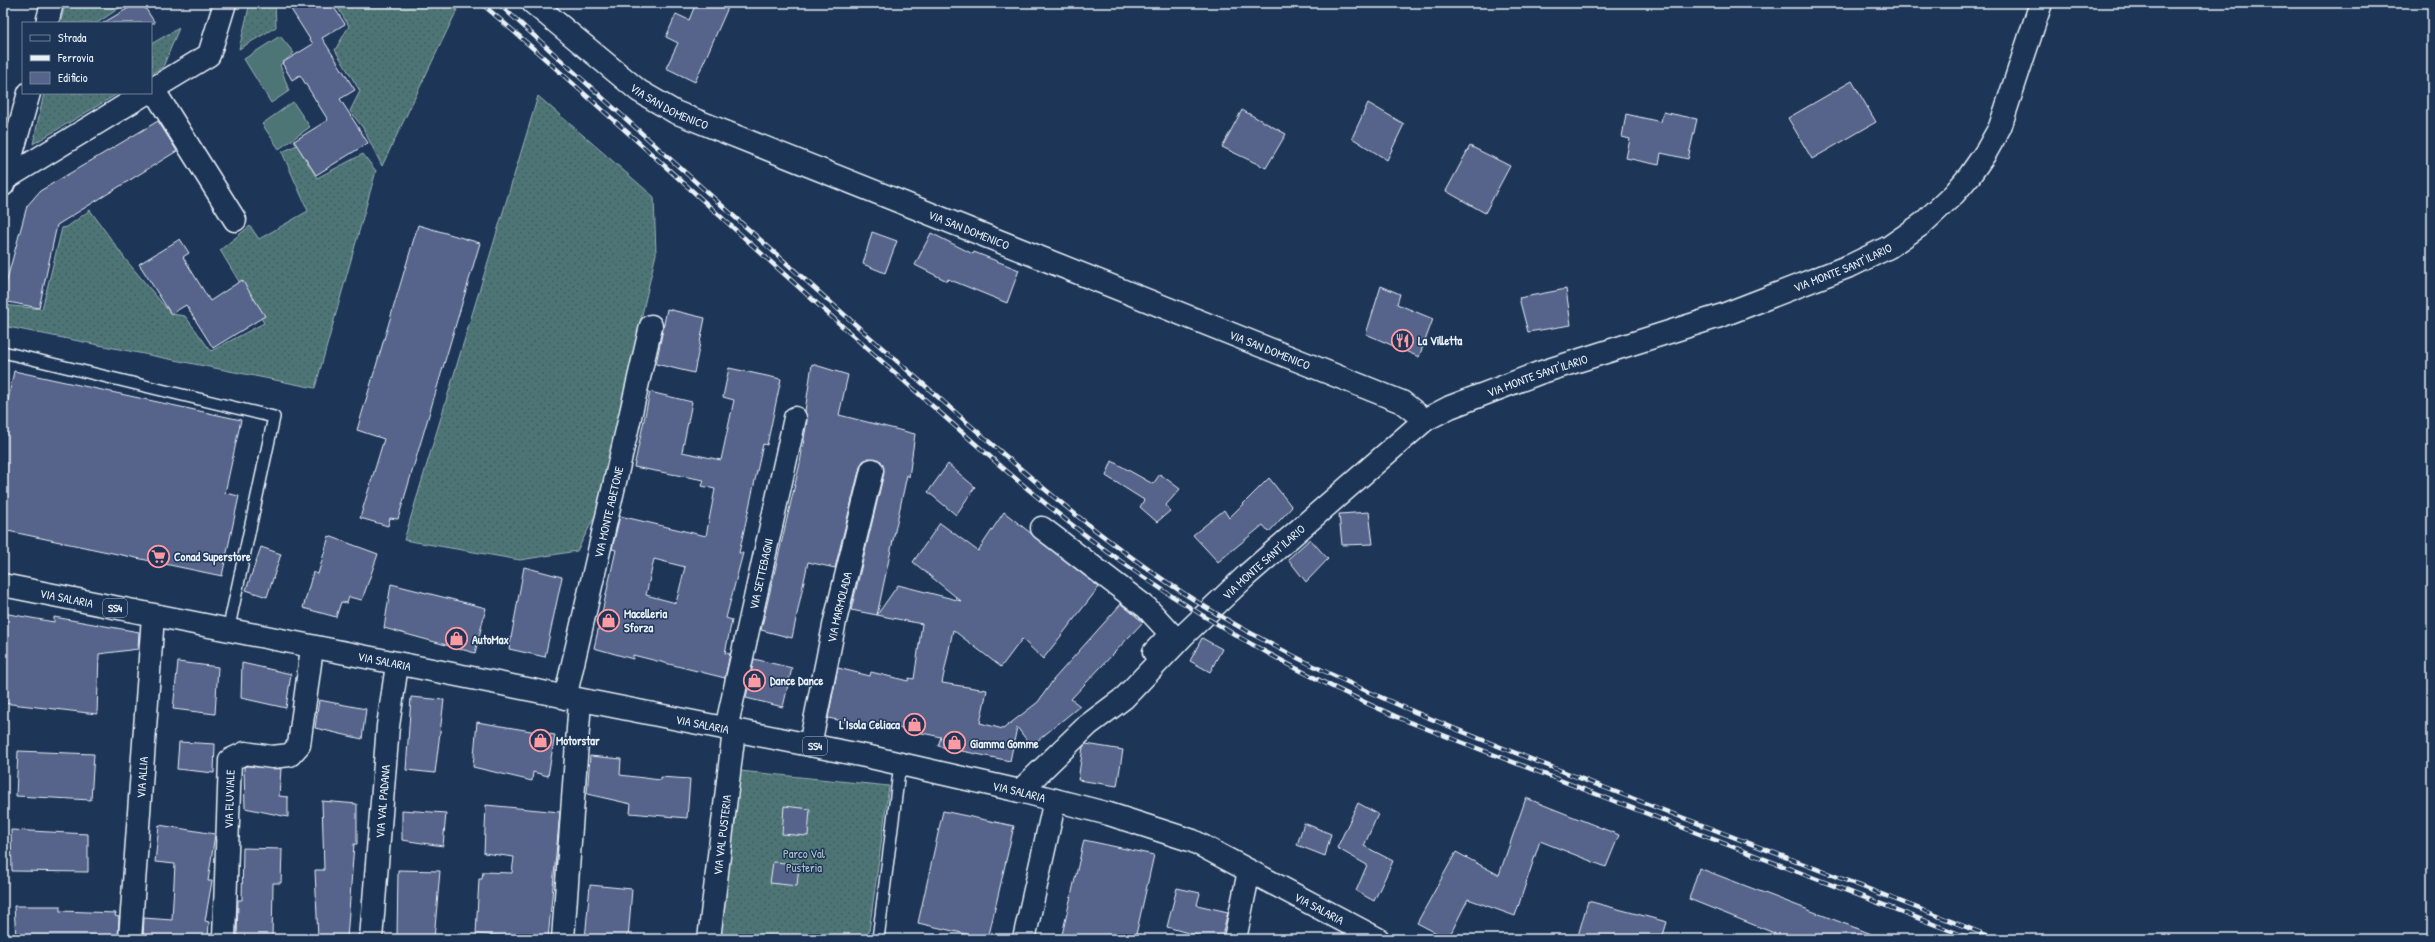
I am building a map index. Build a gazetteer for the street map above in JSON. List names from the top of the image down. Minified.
{"streets":{"street":["VIA SAN DOMENICO","VIA MONTE SANT'ILARIO","VIA MONTE ABETONE","VIA SETTEBAGNI","VIA SALARIA","VIA MARMOLADA","SS4","VIA ALLIA","VIA FLUVIALE","VIA VAL PADANA","VIA VAL PUSTERIA"]},"crossings":[["VIA SAN DOMENICO","VIA MONTE SANT'ILARIO"],["VIA MONTE SANT'ILARIO","VIA SALARIA"],["VIA MONTE ABETONE","VIA SALARIA"],["VIA SETTEBAGNI","VIA SALARIA"],["VIA SETTEBAGNI","VIA VAL PUSTERIA"],["VIA SALARIA","VIA MARMOLADA"],["VIA SALARIA","VIA ALLIA"],["VIA SALARIA","VIA FLUVIALE"],["VIA SALARIA","VIA VAL PADANA"],["VIA SALARIA","VIA VAL PUSTERIA"]],"parks":["Parco Val Pusteria"],"places":{"restaurant":["La Villetta"],"supermarket":["Conad Superstore"],"shop":["Macelleria Sforza","AutoMax","Dance Dance","L'Isola Celiaca","Motorstar","Giamma Gomme"]},"legend":["Strada","Ferrovia","Edificio"]}
